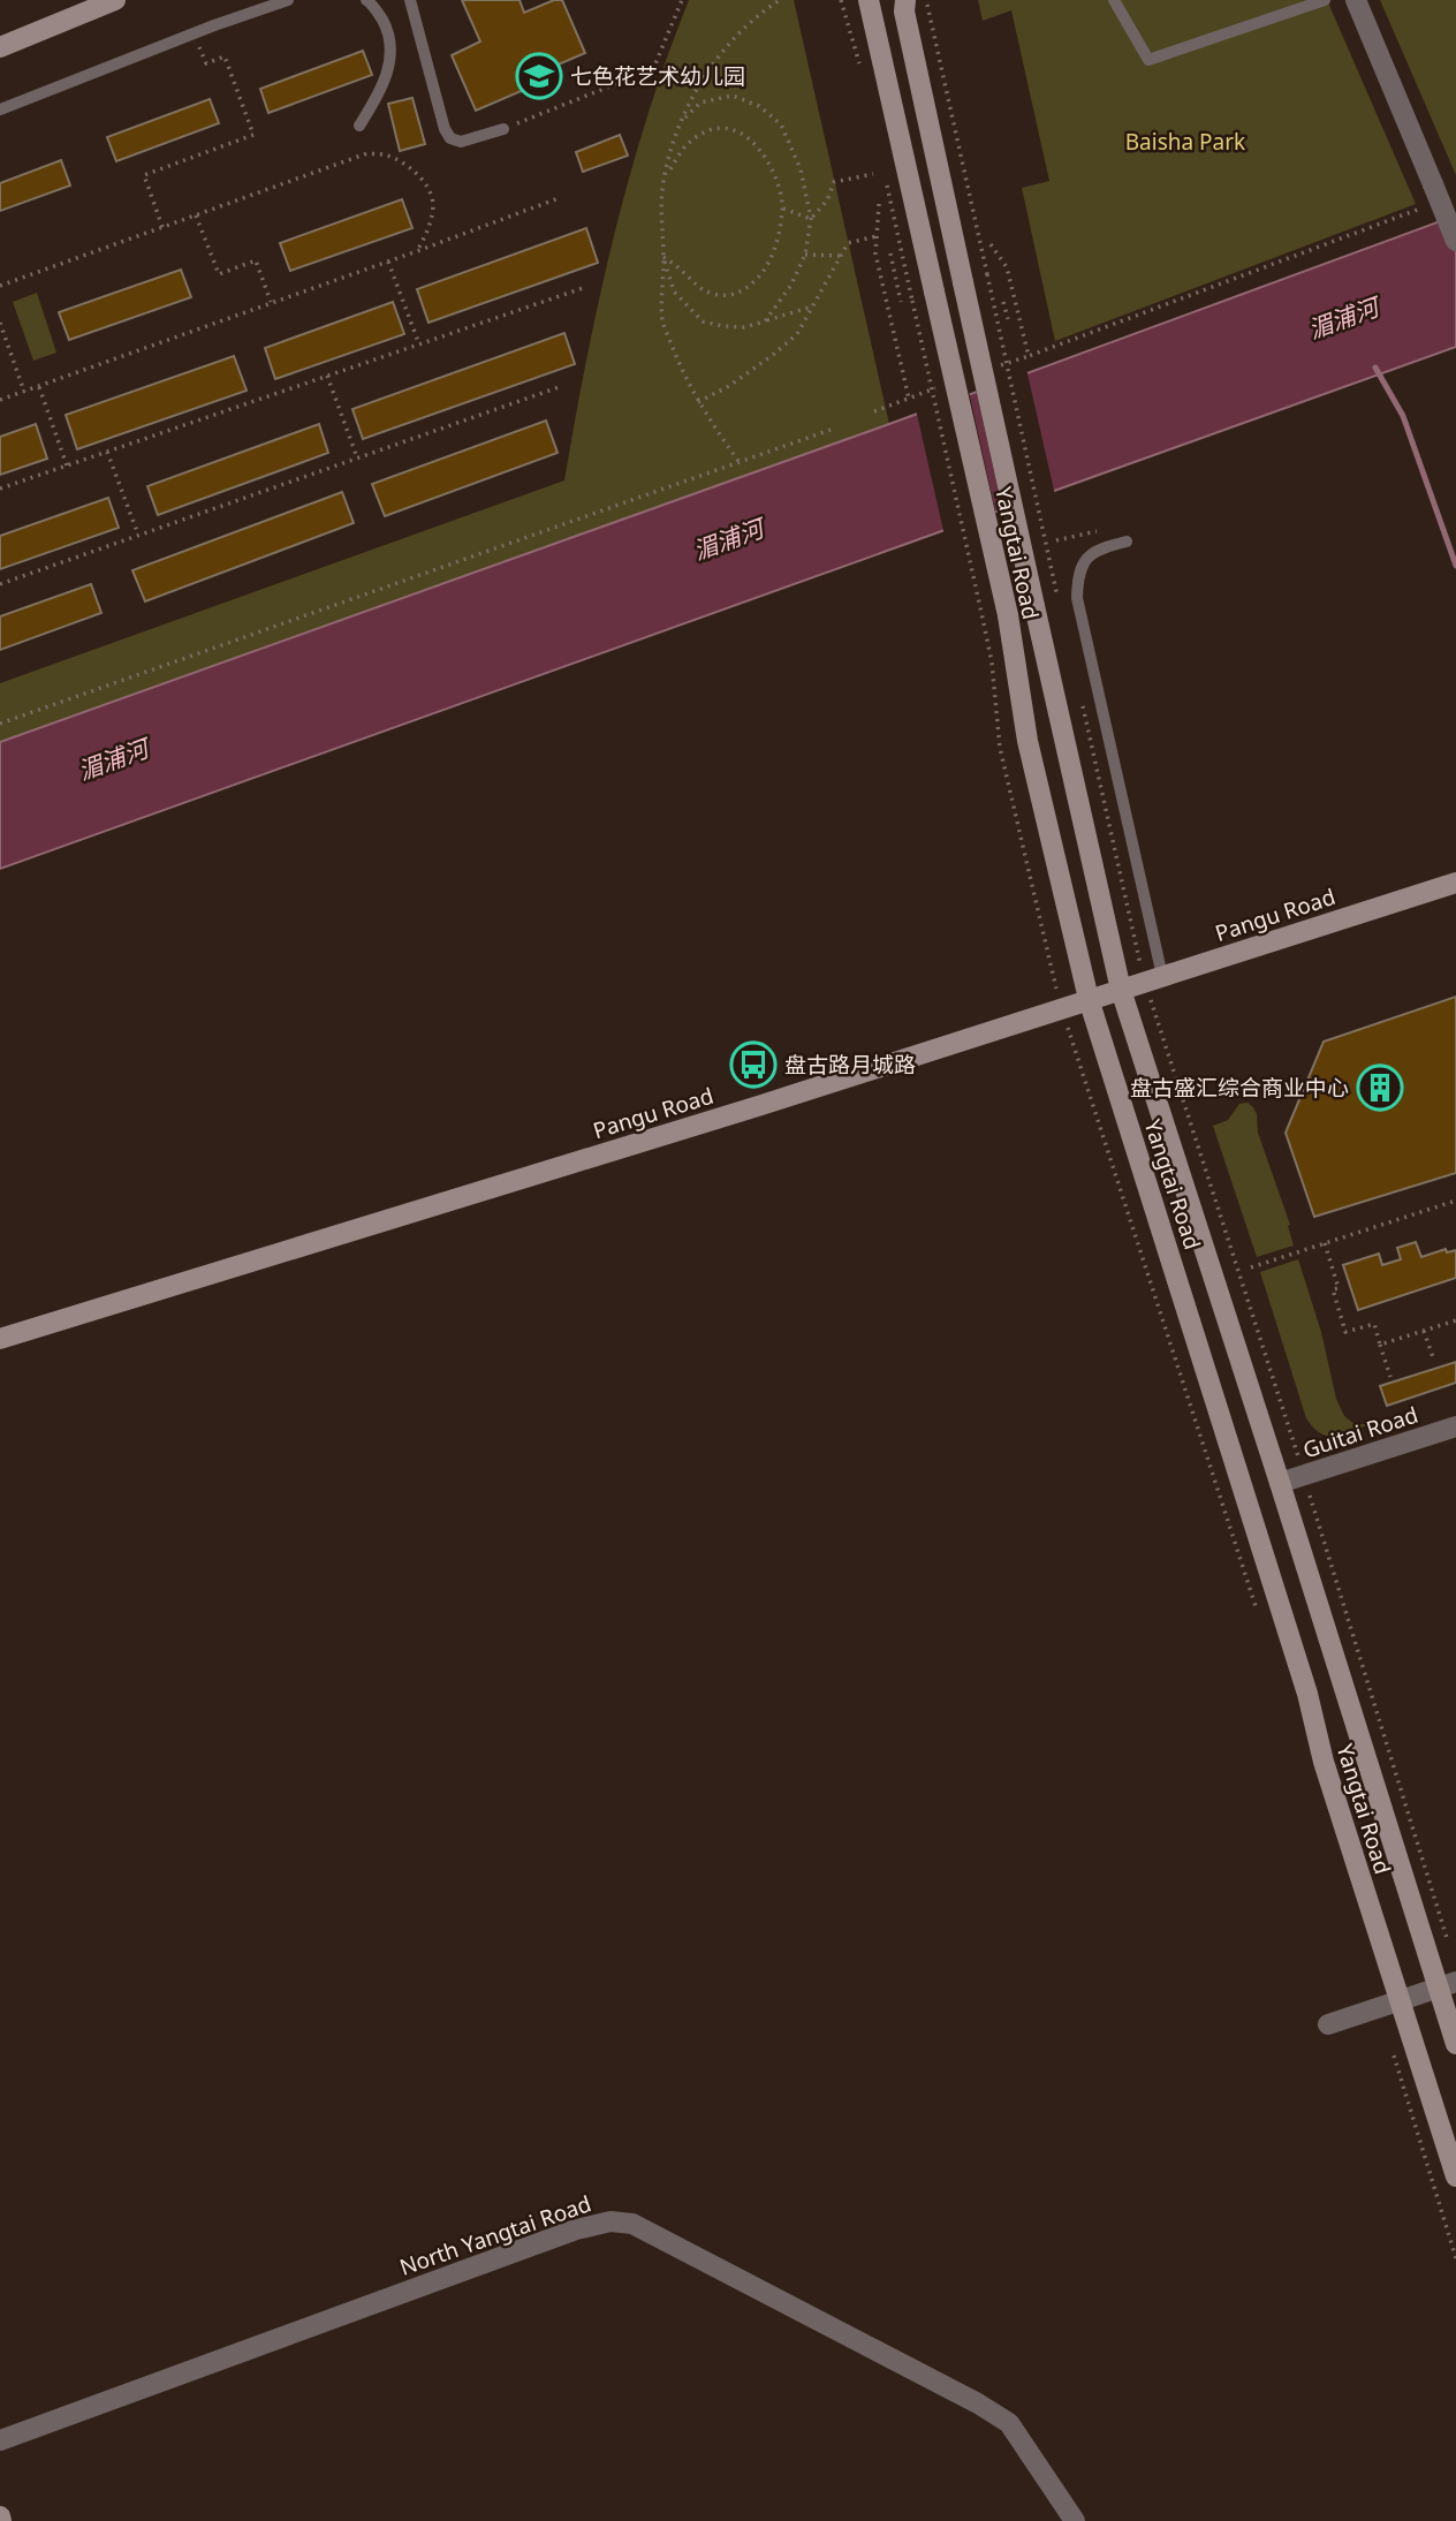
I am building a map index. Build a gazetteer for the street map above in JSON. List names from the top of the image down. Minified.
{"streets":{"main road":["Yangtai Road","Pangu Road"],"street":["Guitai Road","North Yangtai Road"]},"crossings":[["Yangtai Road","Pangu Road"],["Yangtai Road","Guitai Road"]],"water":["湄浦河"],"parks":["Baisha Park"],"places":{"school or university":["七色花艺术幼儿园"],"bus stop":["盘古路月城路"],"building":["盘古盛汇综合商业中心"]}}
